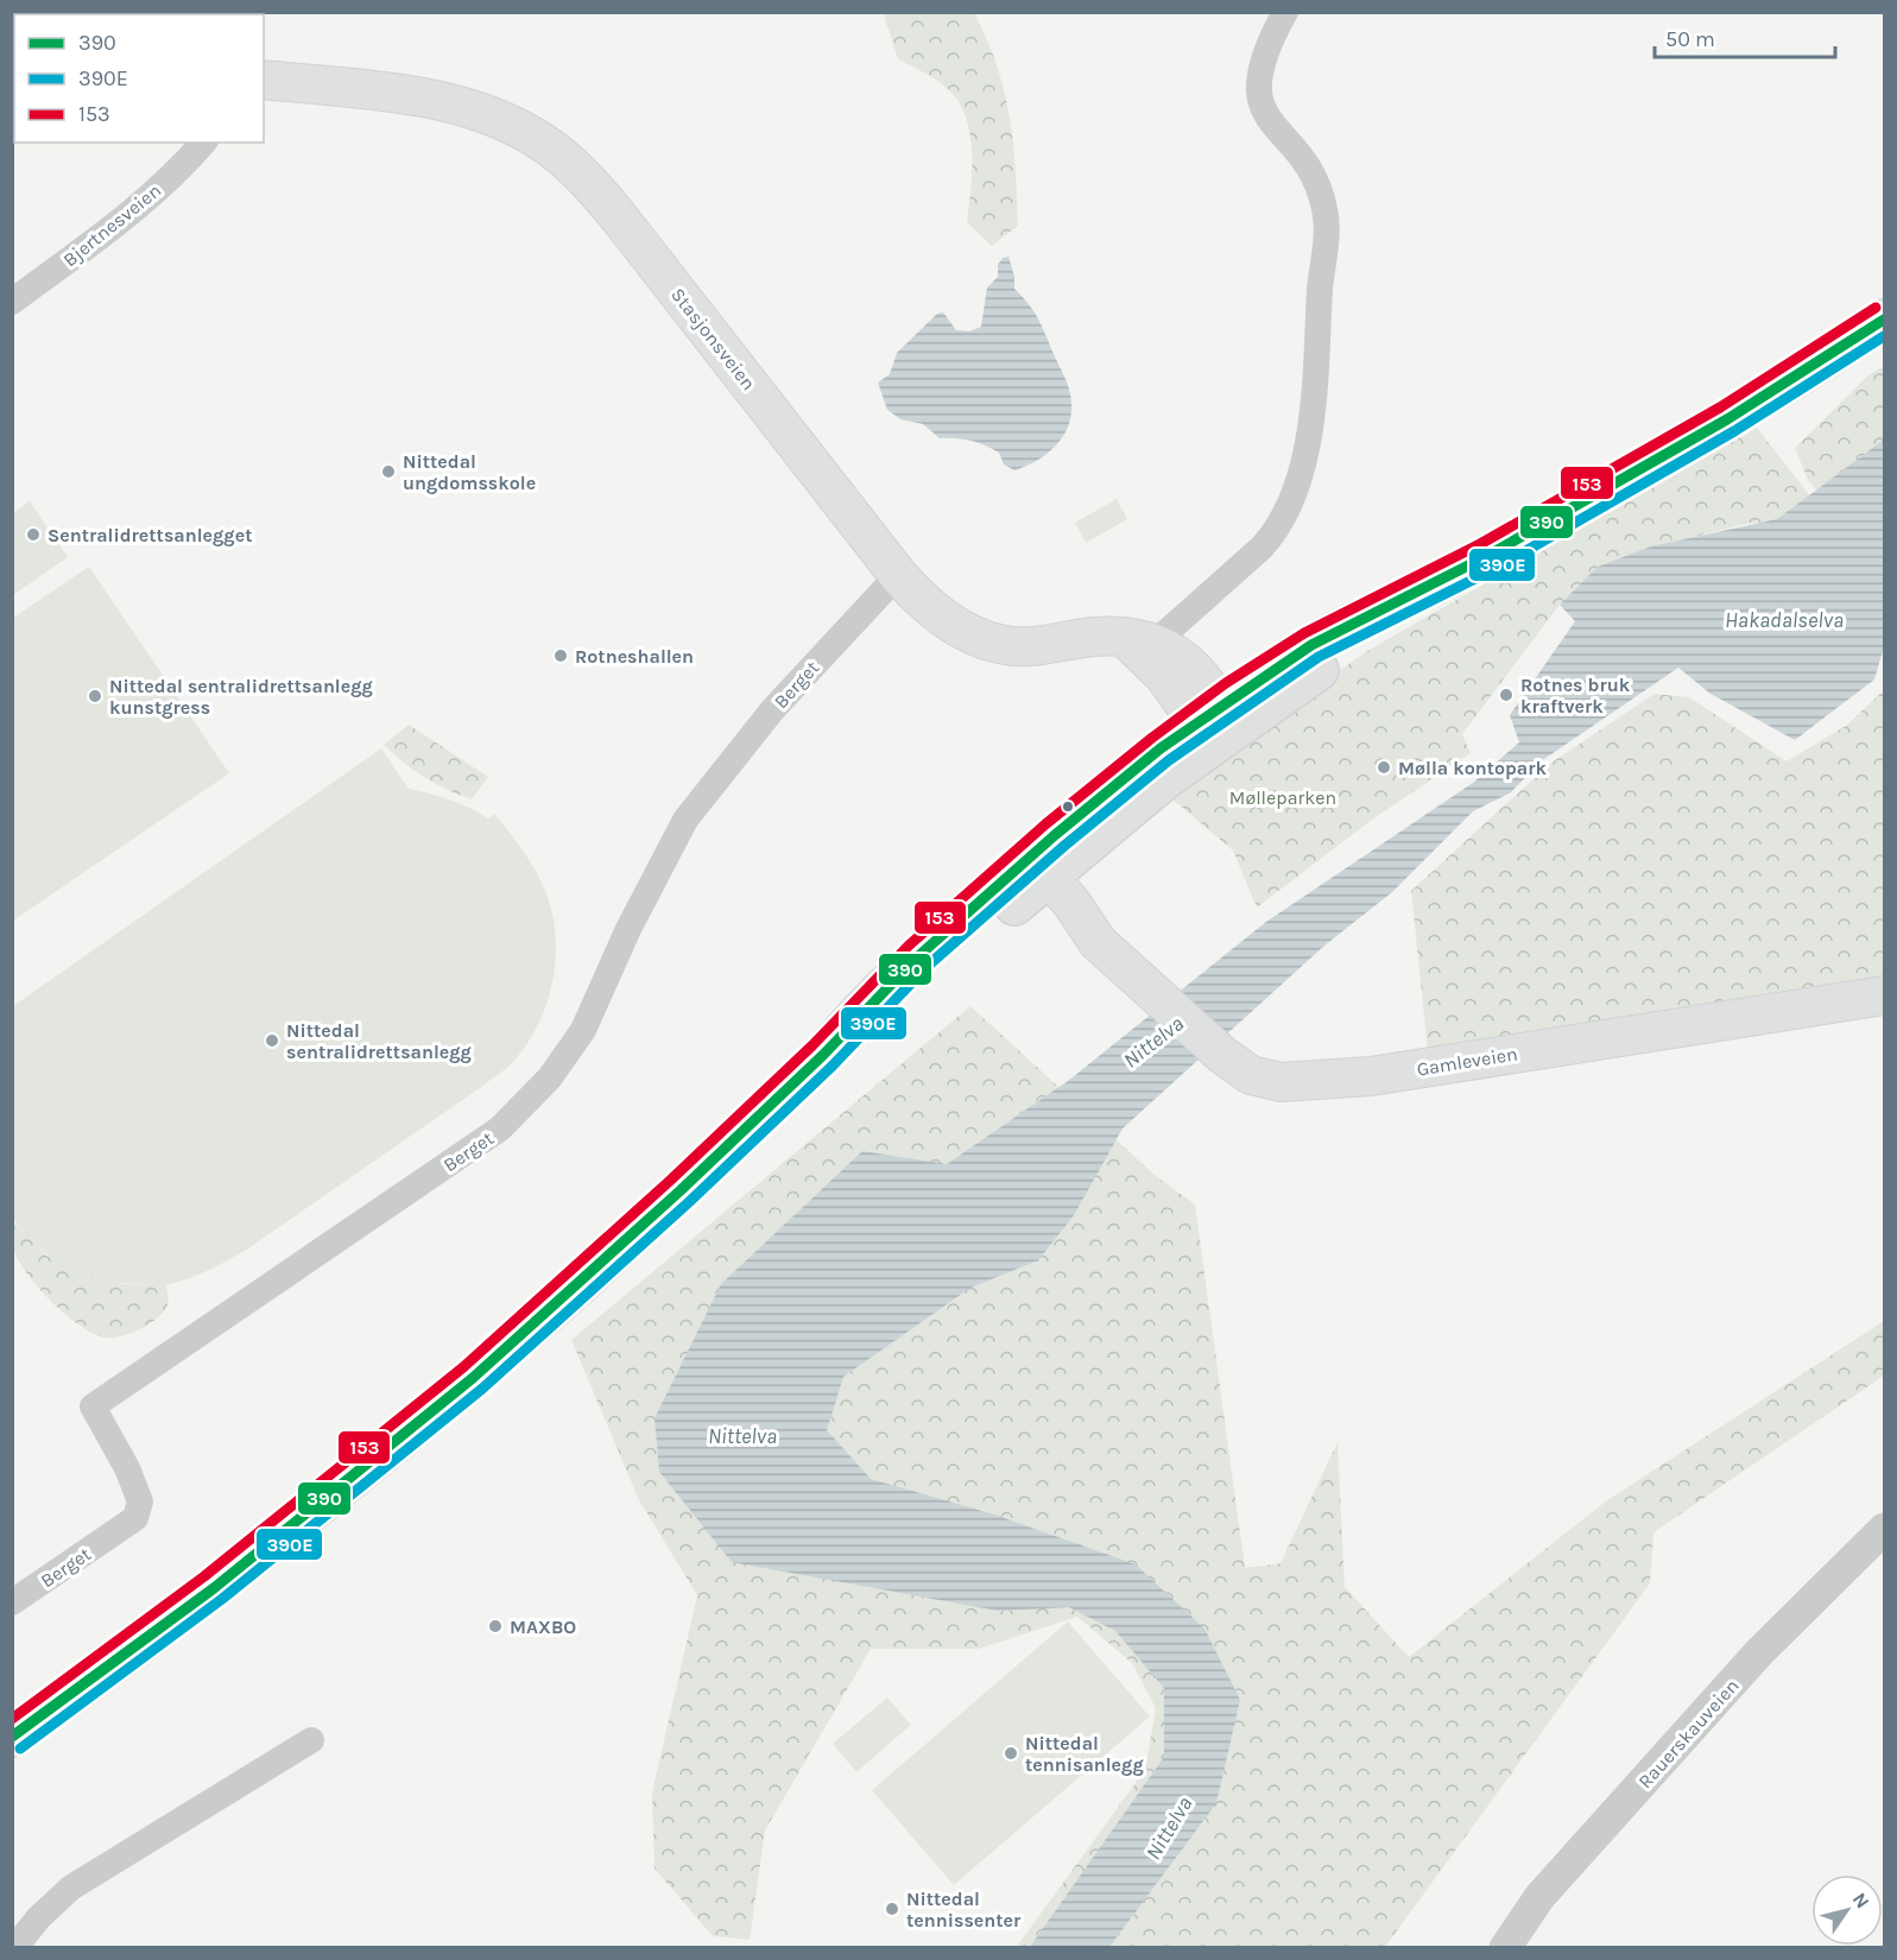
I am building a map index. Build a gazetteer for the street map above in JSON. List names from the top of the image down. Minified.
{"streets":{"main road":["Stasjonsveien","Gamleveien"],"street":["Bjertnesveien","Berget","Rauerskauveien"]},"crossings":[["Stasjonsveien","Berget"]],"water":["Hakadalselva","Nittelva"],"parks":["Mølleparken"],"places":["Nittedal ungdomsskole","Sentralidrettsanlegget","Rotneshallen","Rotnes bruk kraftverk","Nittedal sentralidrettsanlegg kunstgress","Mølla kontopark","Nittedal sentralidrettsanlegg","MAXBO","Nittedal tennisanlegg","Nittedal tennissenter"],"lines":["transit line 153","transit line 390","transit line 390E"],"legend":["390","390E","153"],"scale_bar":"50 m","north":"top right"}
